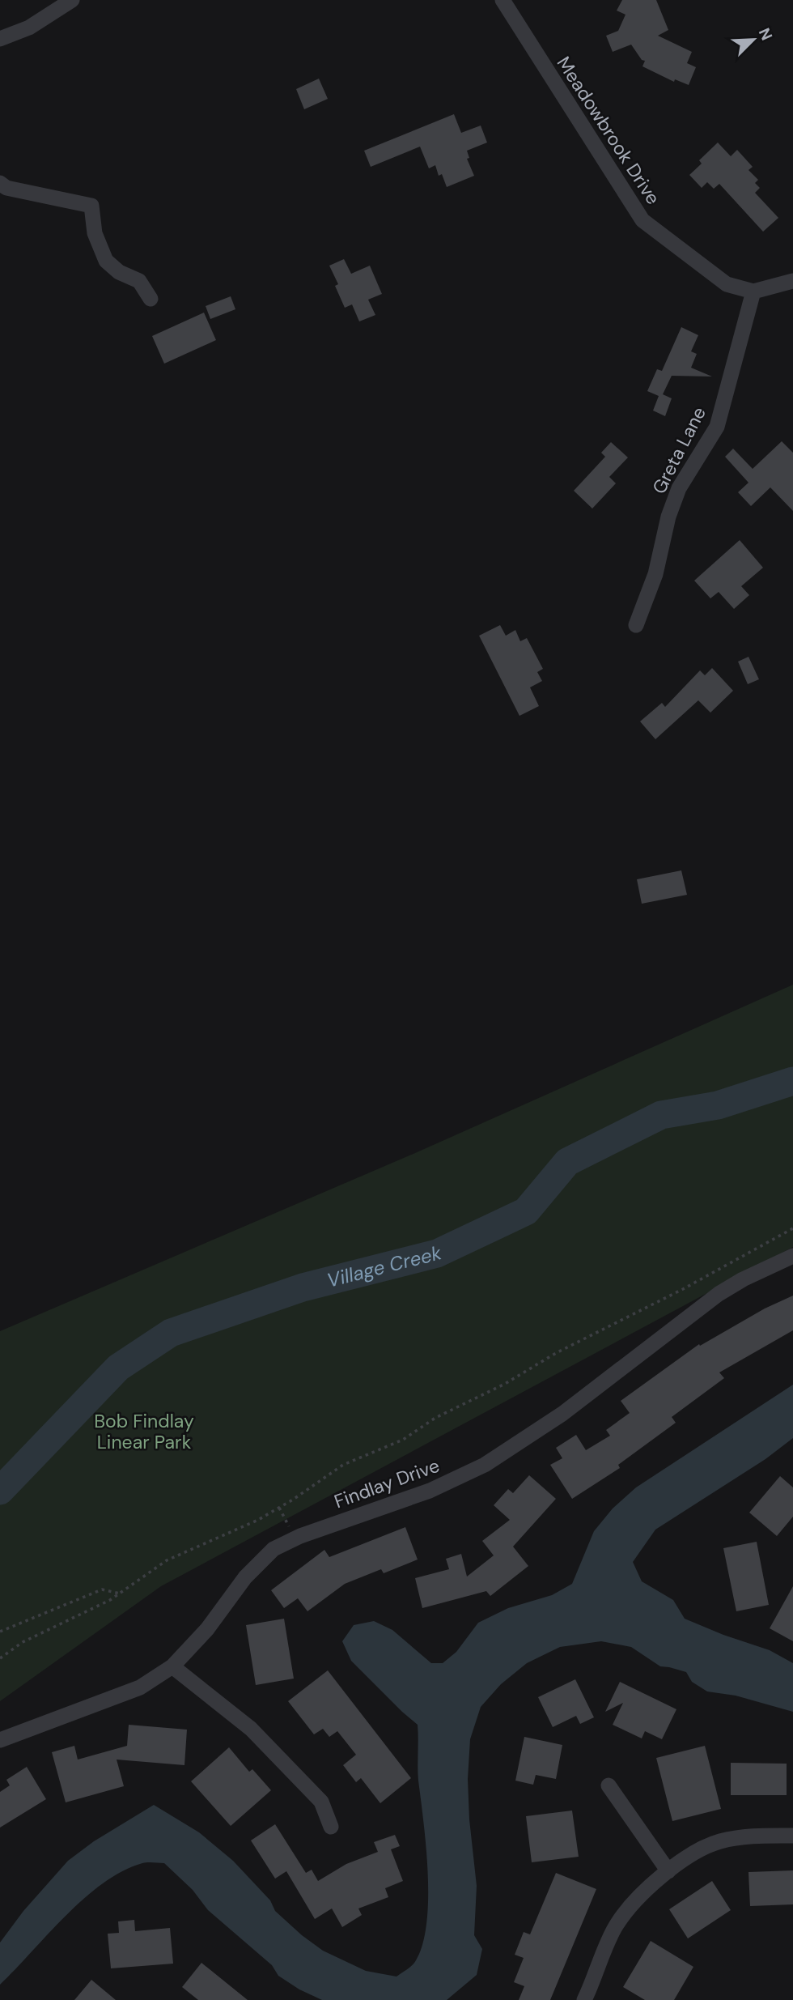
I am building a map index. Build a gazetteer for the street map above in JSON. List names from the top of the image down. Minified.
{"streets":{"street":["Meadowbrook Drive","Greta Lane","Findlay Drive"]},"crossings":[["Meadowbrook Drive","Greta Lane"]],"water":["Village Creek"],"parks":["Bob Findlay Linear Park"],"north":"top right"}
